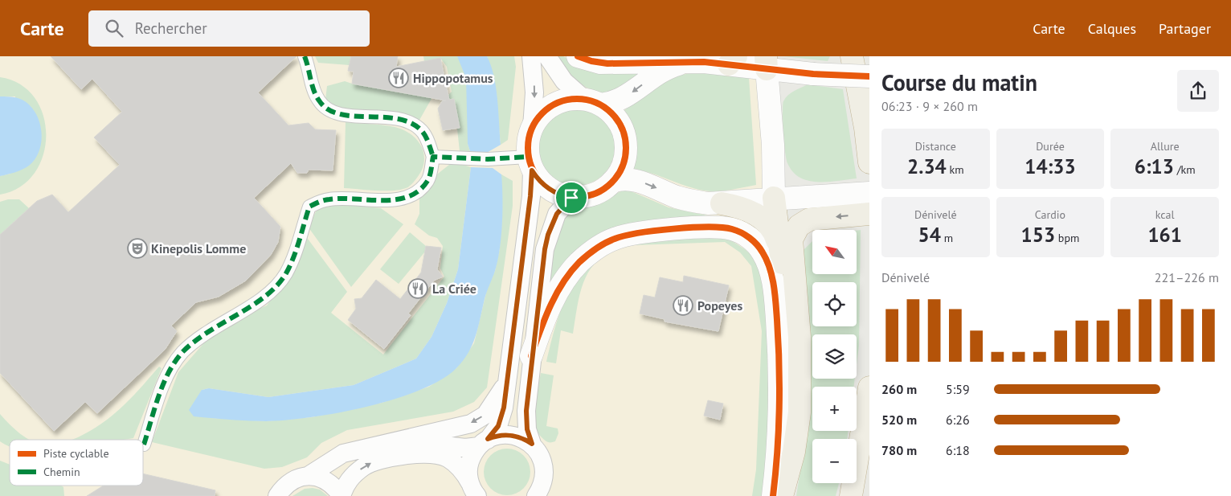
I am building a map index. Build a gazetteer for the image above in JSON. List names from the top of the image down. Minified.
{"places":{"restaurant":["Hippopotamus","La Criée","Popeyes"],"theatre":["Kinepolis Lomme"]},"legend":["Piste cyclable","Chemin"],"north":"top left","page":{"header":"Carte","search":"Rechercher","nav":["Carte","Calques","Partager"],"heading":["Course du matin","06:23 · 9 × 260 m"],"stats":[["Distance","2.34 km"],["Durée","14:33"],["Allure","6:13 /km"],["Dénivelé","54 m"],["Cardio","153 bpm"],["kcal","161"]],"map_buttons":["+","−"],"chart":["Dénivelé","221–226 m"],"list":[{"name":"260 m","note":"5:59"},{"name":"520 m","note":"6:26"},{"name":"780 m","note":"6:18"}]}}
